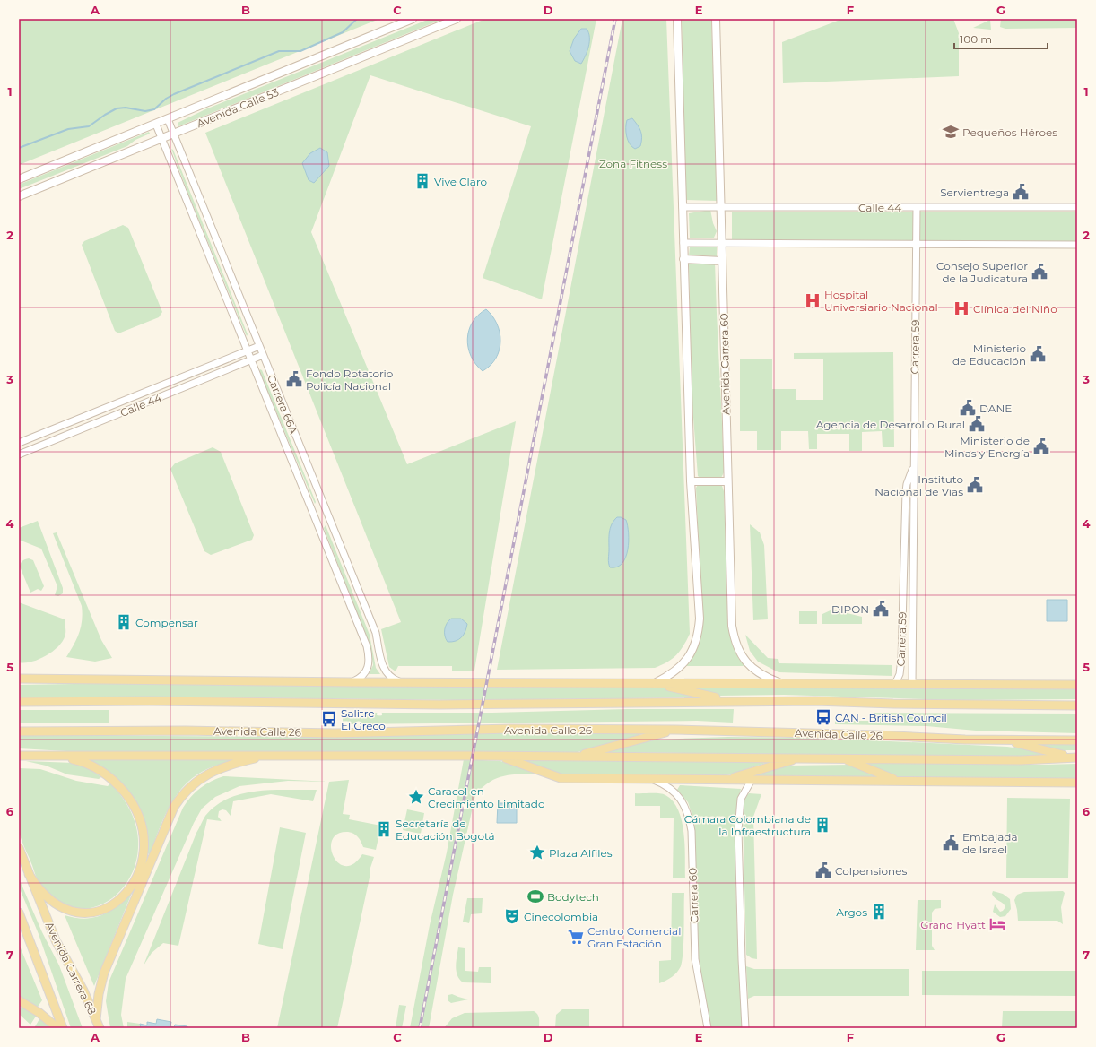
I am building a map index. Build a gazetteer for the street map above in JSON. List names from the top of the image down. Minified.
{"streets":{"main road":["Avenida Calle 53","Avenida Carrera 60","Avenida Calle 26","Avenida Carrera 68"],"street":["Calle 44","Carrera 59","Carrera 66A","Carrera 60"]},"crossings":[["Avenida Calle 53","Carrera 66A"],["Calle 44","Carrera 59"],["Calle 44","Avenida Carrera 60"],["Calle 44","Carrera 66A"]],"parks":["Zona Fitness"],"places":{"school or university":["Pequeños Héroes"],"building":["Vive Claro","Compensar","Cámara Colombiana de la Infraestructura","Secretaría de Educación Bogotá","Argos"],"public building":["Servientrega","Consejo Superior de la Judicatura","Ministerio de Educación","Fondo Rotatorio Policía Nacional","DANE","Agencia de Desarrollo Rural","Ministerio de Minas y Energía","Instituto Nacional de Vías","DIPON","Embajada de Israel","Colpensiones"],"hospital":["Hospital Universiario Nacional","Clínica del Niño"],"bus stop":["CAN - British Council","Salitre - El Greco"],"place":["Caracol en Crecimiento Limitado","Plaza Alfiles"],"sports":["Bodytech"],"theatre":["Cinecolombia"],"hotel":["Grand Hyatt"],"supermarket":["Centro Comercial Gran Estación"]},"scale_bar":"100 m","grid":{"columns":["A","B","C","D","E","F","G"],"rows":["1","2","3","4","5","6","7"]}}
